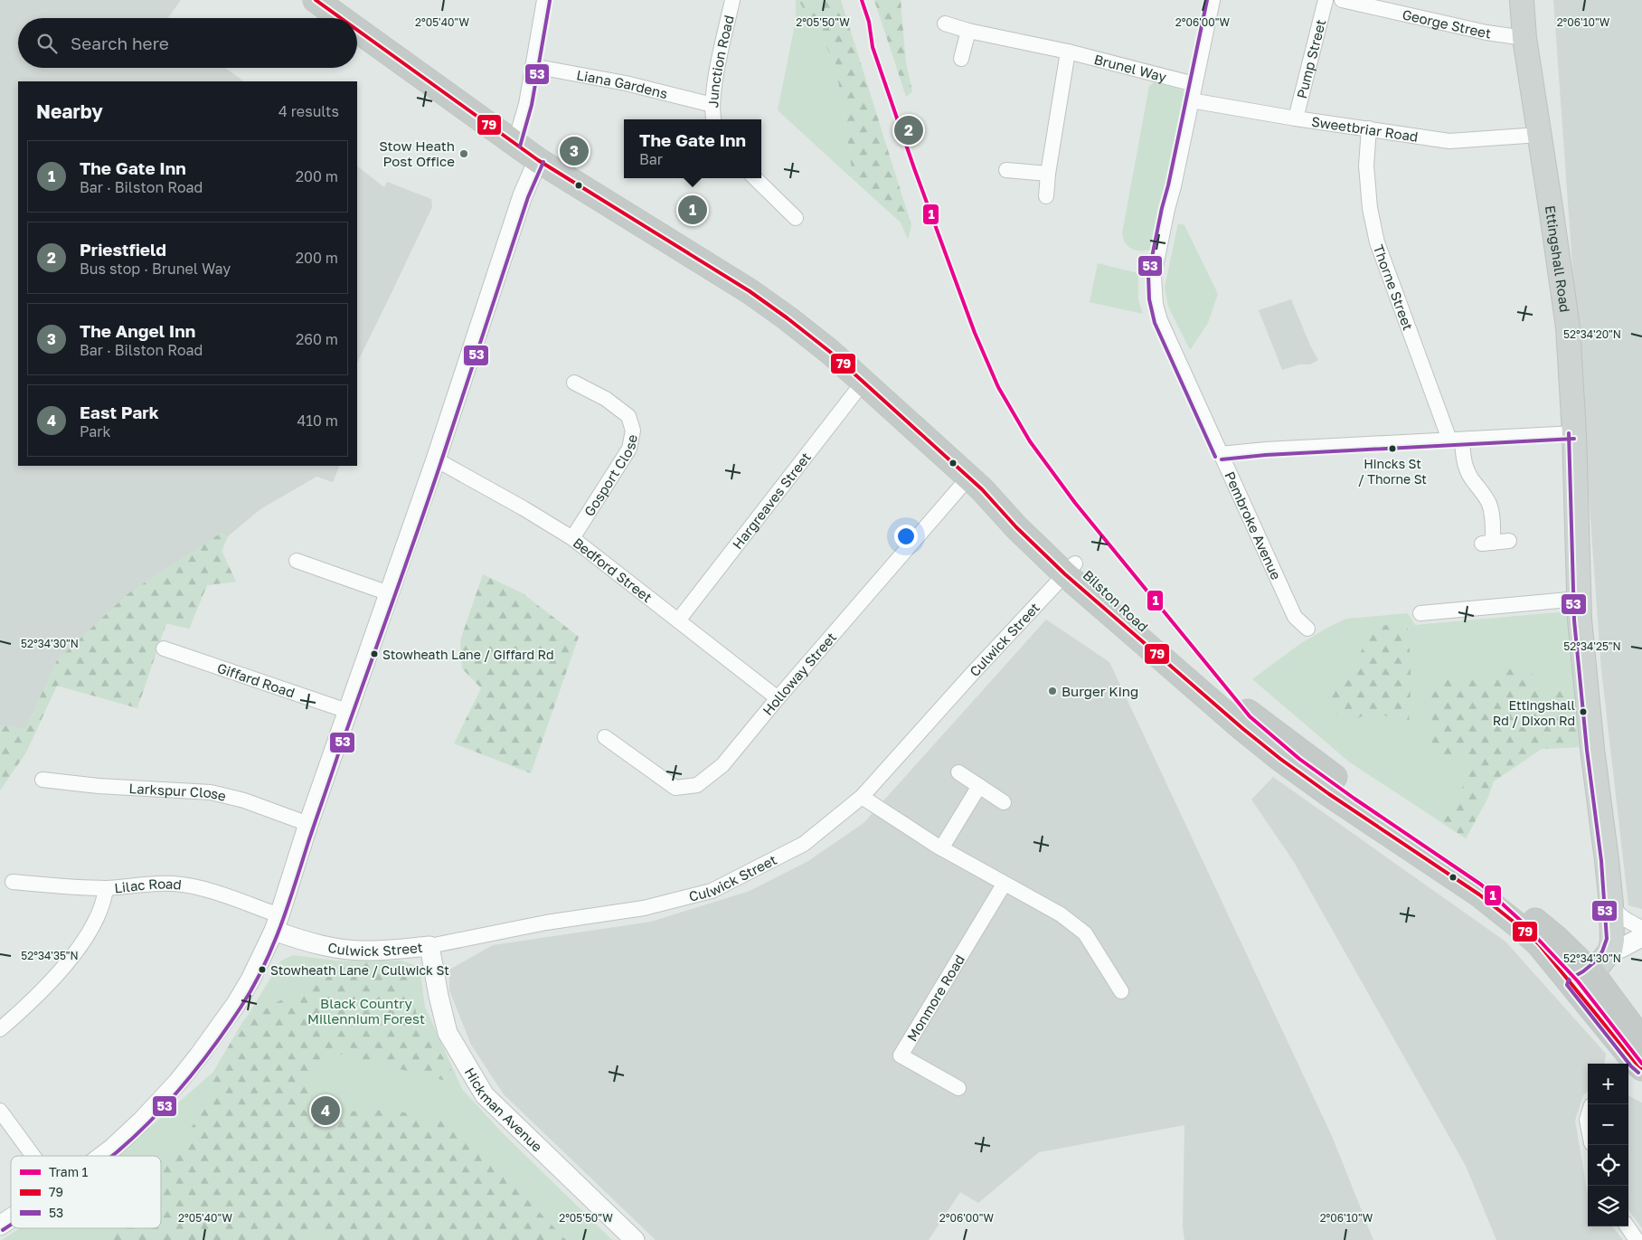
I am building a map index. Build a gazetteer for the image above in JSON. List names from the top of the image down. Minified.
{"streets":{"highway":["Bilston Road"],"main road":["Ettingshall Road"],"street":["George Street","Pump Street","Junction Road","Brunel Way","Liana Gardens","Sweetbriar Road","Thorne Street","Gosport Close","Hargreaves Street","Pembroke Avenue","Bedford Street","Culwick Street","Holloway Street","Giffard Road","Larkspur Close","Lilac Road","Monmore Road","Hickman Avenue"]},"crossings":[["George Street","Ettingshall Road"],["Pump Street","Sweetbriar Road"],["Junction Road","Liana Gardens"],["Brunel Way","Pembroke Avenue"],["Sweetbriar Road","Ettingshall Road"],["Sweetbriar Road","Thorne Street"],["Sweetbriar Road","Pembroke Avenue"],["Gosport Close","Bedford Street"],["Hargreaves Street","Bedford Street"],["Hargreaves Street","Bilston Road"],["Bedford Street","Holloway Street"],["Bilston Road","Culwick Street"],["Bilston Road","Holloway Street"],["Culwick Street","Lilac Road"],["Culwick Street","Hickman Avenue"]],"parks":["Black Country Millennium Forest"],"places":["Stow Heath Post Office","Hincks St / Thorne St","Stowheath Lane / Giffard Rd","Burger King","Ettingshall Rd / Dixon Rd","Stowheath Lane / Cullwick St"],"lines":["tram line 1","transit line 79","transit line 53"],"legend":["Tram 1","79","53"],"page":{"search":"Search here","heading":["Nearby","4 results"],"pins":["2","3","1","4"],"popup":["The Gate Inn","Bar"],"list":[{"mark":"1","name":"The Gate Inn","note":"Bar · Bilston Road","value":"200 m"},{"mark":"2","name":"Priestfield","note":"Bus stop · Brunel Way","value":"200 m"},{"mark":"3","name":"The Angel Inn","note":"Bar · Bilston Road","value":"260 m"},{"mark":"4","name":"East Park","note":"Park","value":"410 m"}],"map_buttons":["+","−"]},"coordinates":["2°05'40\"W","2°05'50\"W","2°06'00\"W","2°06'10\"W","52°34'20\"N","52°34'30\"N","52°34'25\"N","52°34'35\"N"]}
